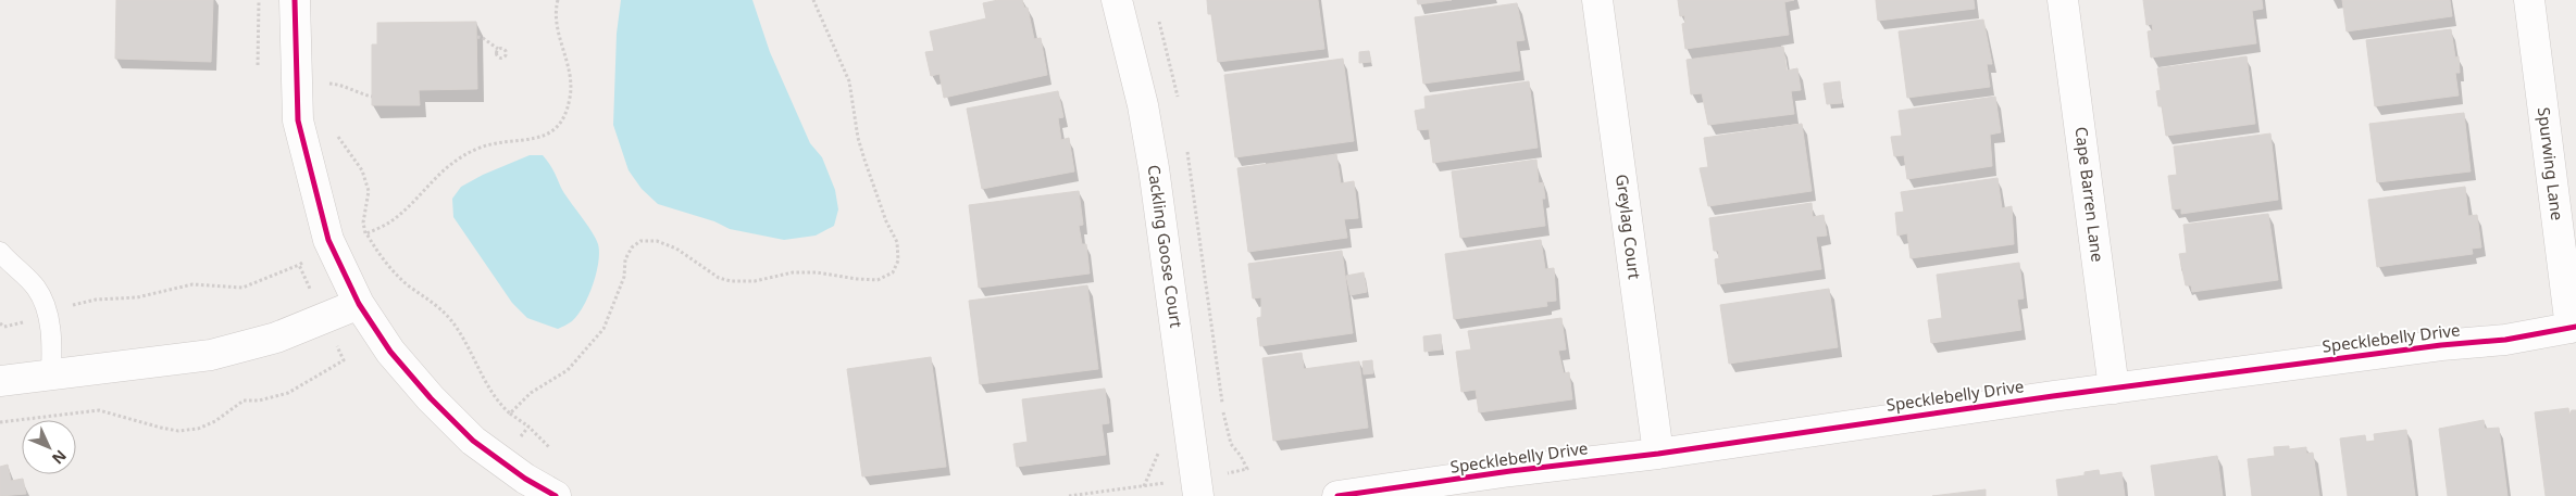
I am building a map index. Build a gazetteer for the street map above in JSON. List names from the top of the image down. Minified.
{"streets":{"street":["Spurwing Lane","Cape Barren Lane","Greylag Court","Cackling Goose Court","Specklebelly Drive"]},"crossings":[["Spurwing Lane","Specklebelly Drive"],["Cape Barren Lane","Specklebelly Drive"],["Greylag Court","Specklebelly Drive"]],"north":"bottom right"}
